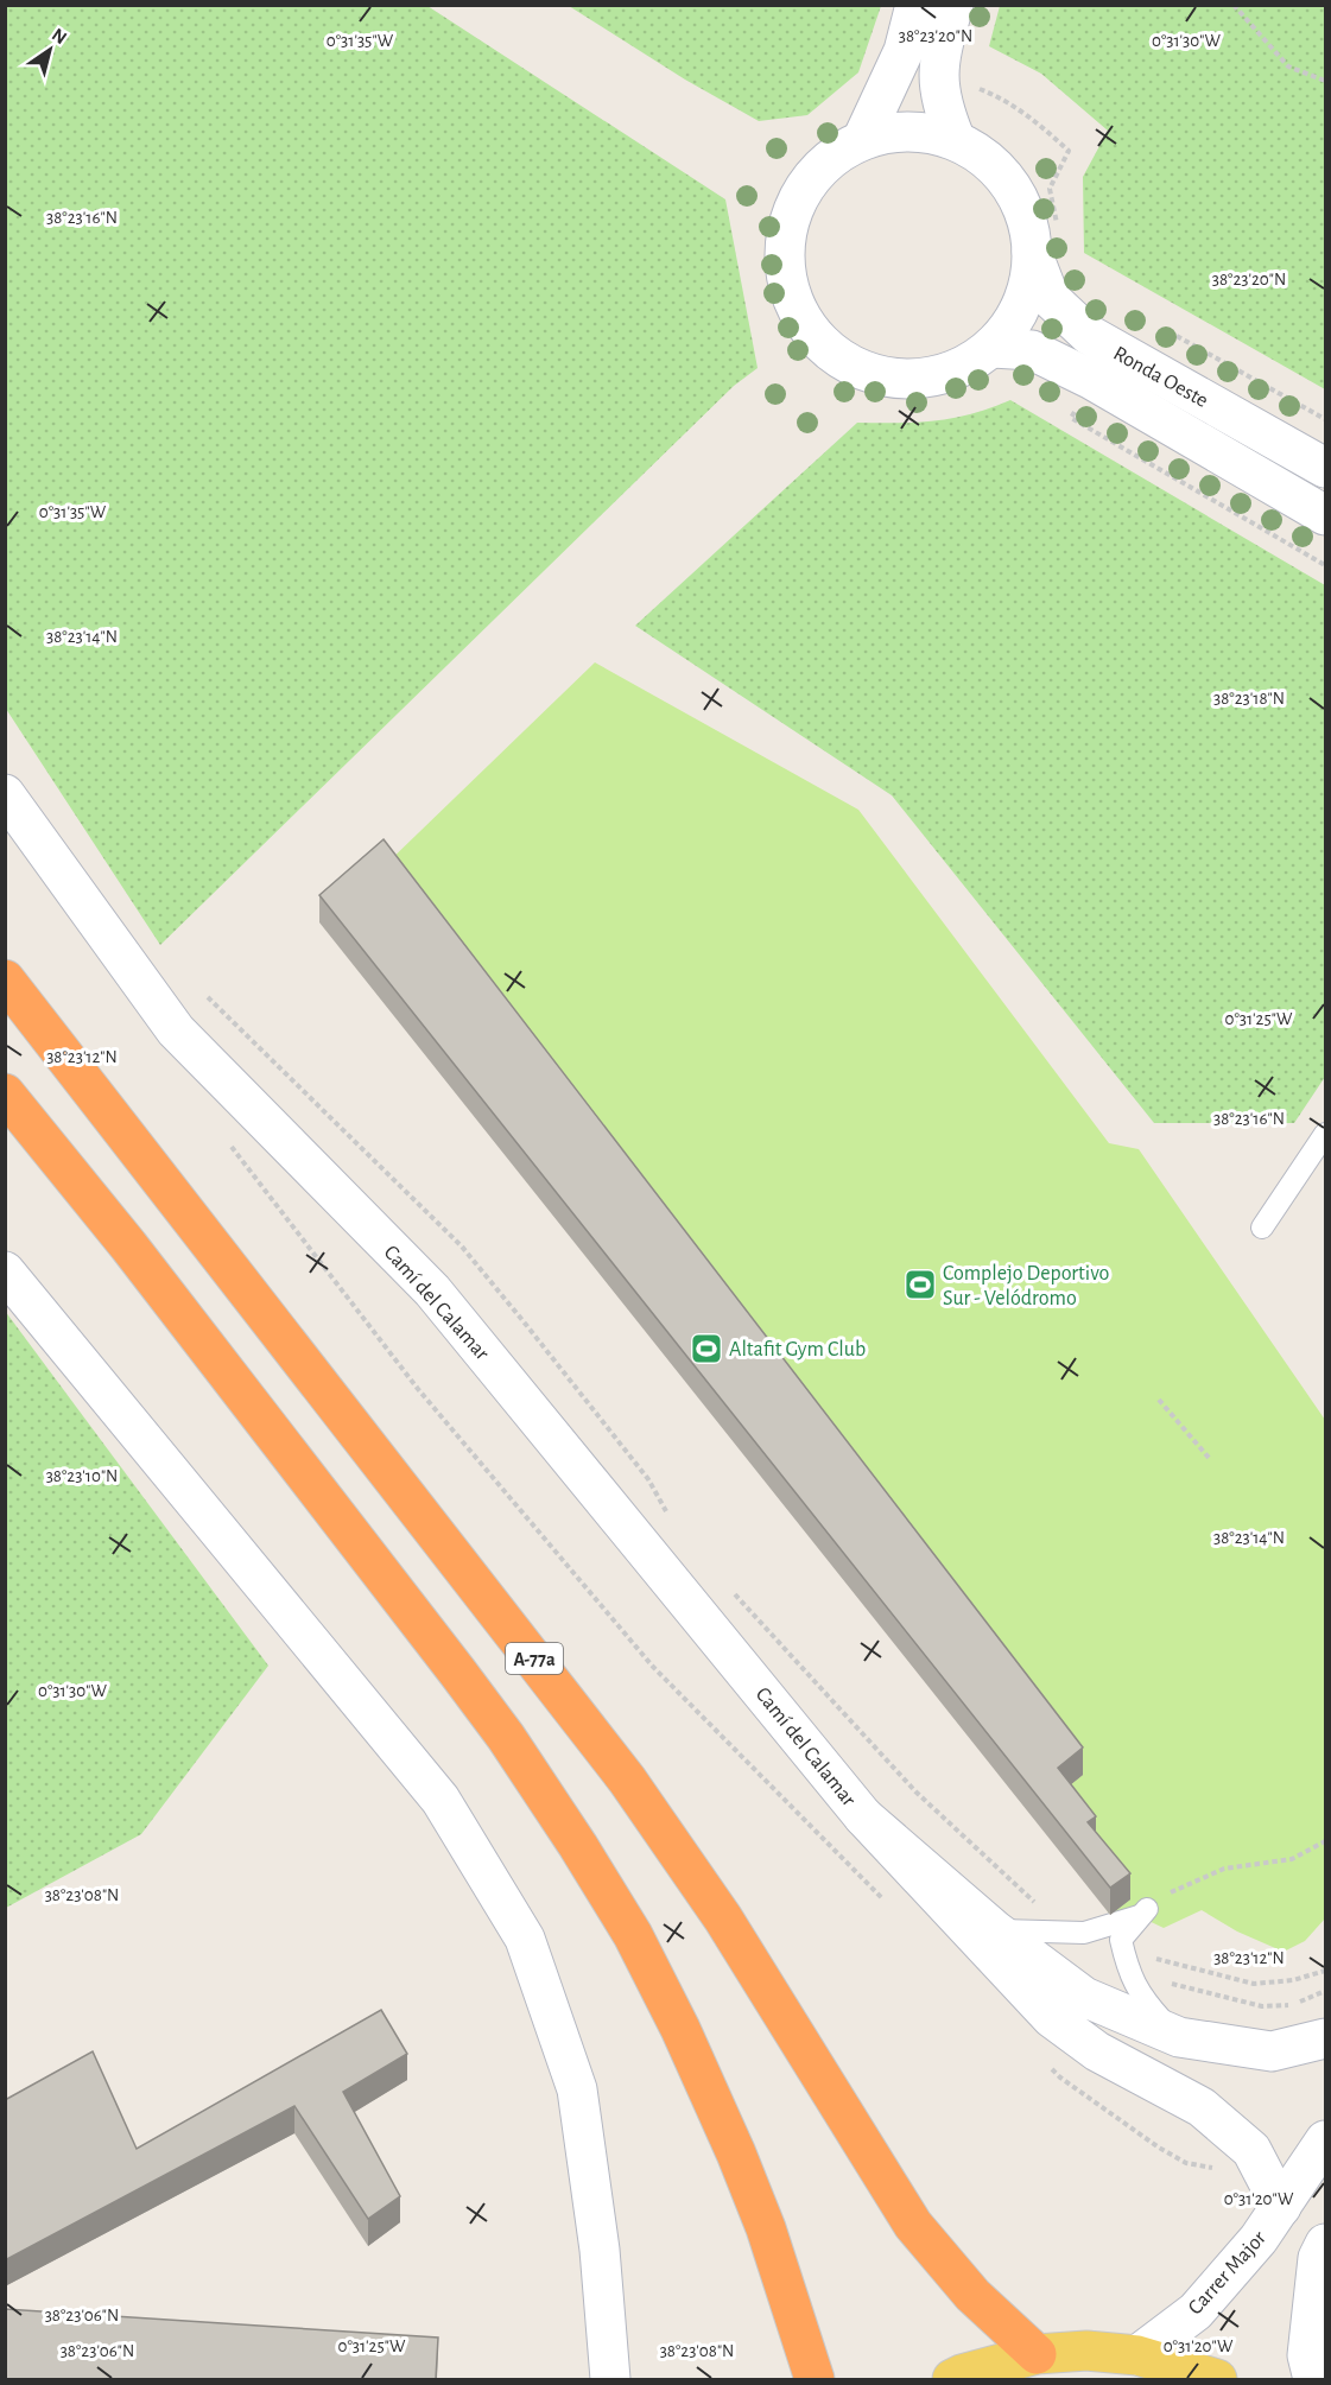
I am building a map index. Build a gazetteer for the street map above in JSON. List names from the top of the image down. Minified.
{"streets":{"highway":["A-77a"],"street":["Ronda Oeste","Camí del Calamar","Carrer Major"]},"places":{"sports":["Complejo Deportivo Sur - Velódromo","Altafit Gym Club"]},"north":"top right","coordinates":["38°23'20\"N","0°31'35\"W","0°31'30\"W","38°23'16\"N","38°23'14\"N","38°23'18\"N","0°31'25\"W","38°23'12\"N","38°23'10\"N","38°23'08\"N","0°31'20\"W","38°23'06\"N"]}
